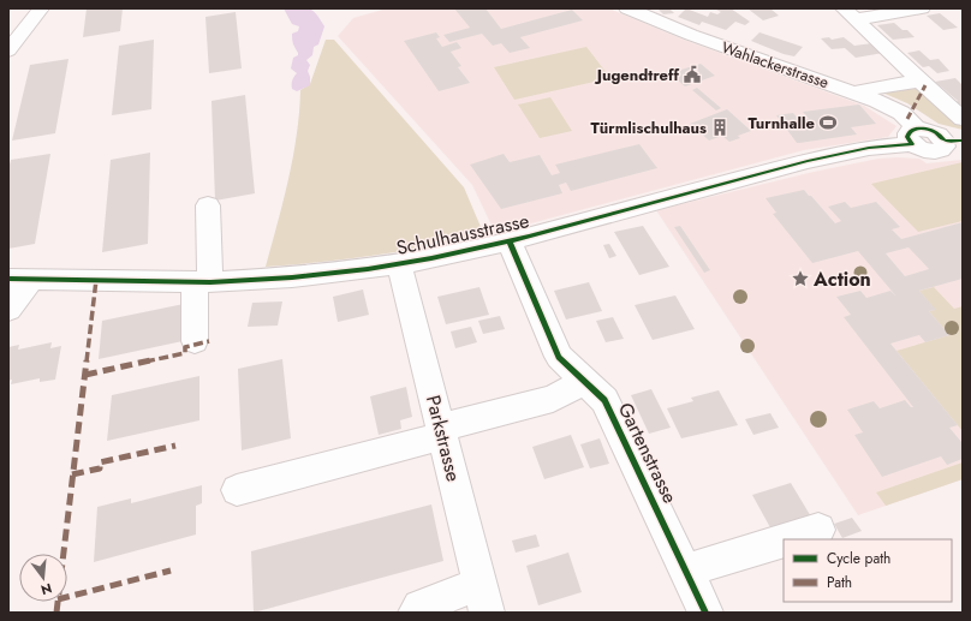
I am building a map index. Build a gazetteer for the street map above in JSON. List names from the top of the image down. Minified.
{"streets":{"street":["Wahlackerstrasse","Schulhausstrasse","Parkstrasse","Gartenstrasse"]},"crossings":[["Wahlackerstrasse","Schulhausstrasse"],["Schulhausstrasse","Parkstrasse"],["Schulhausstrasse","Gartenstrasse"]],"places":{"public building":["Jugendtreff"],"sports":["Turnhalle"],"building":["Türmlischulhaus"],"place":["Action"]},"legend":["Cycle path","Path"],"north":"bottom"}
